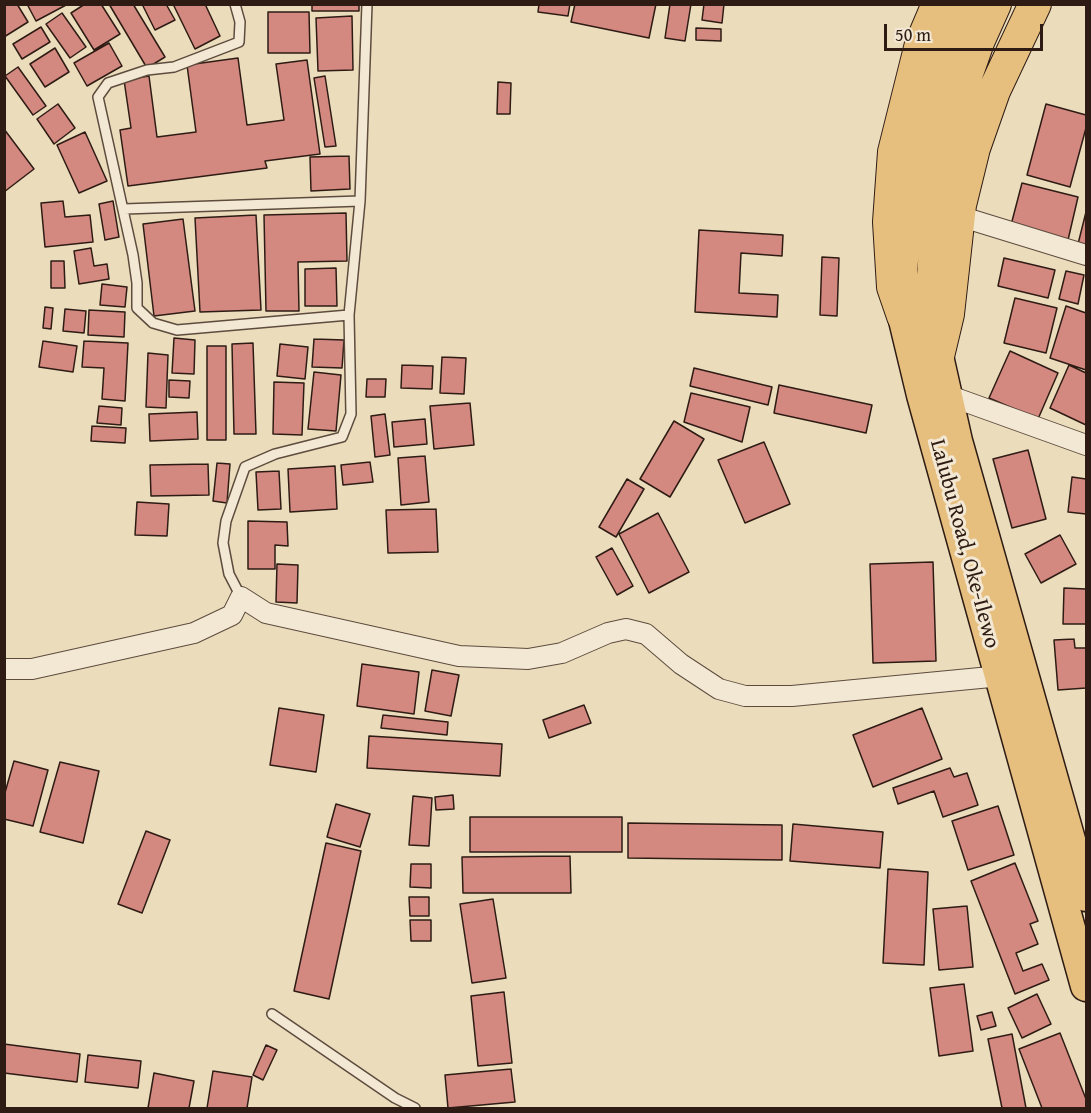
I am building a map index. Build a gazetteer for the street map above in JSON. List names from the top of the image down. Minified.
{"streets":{"main road":["Lalubu Road, Oke-Ilewo"]},"scale_bar":"50 m"}
